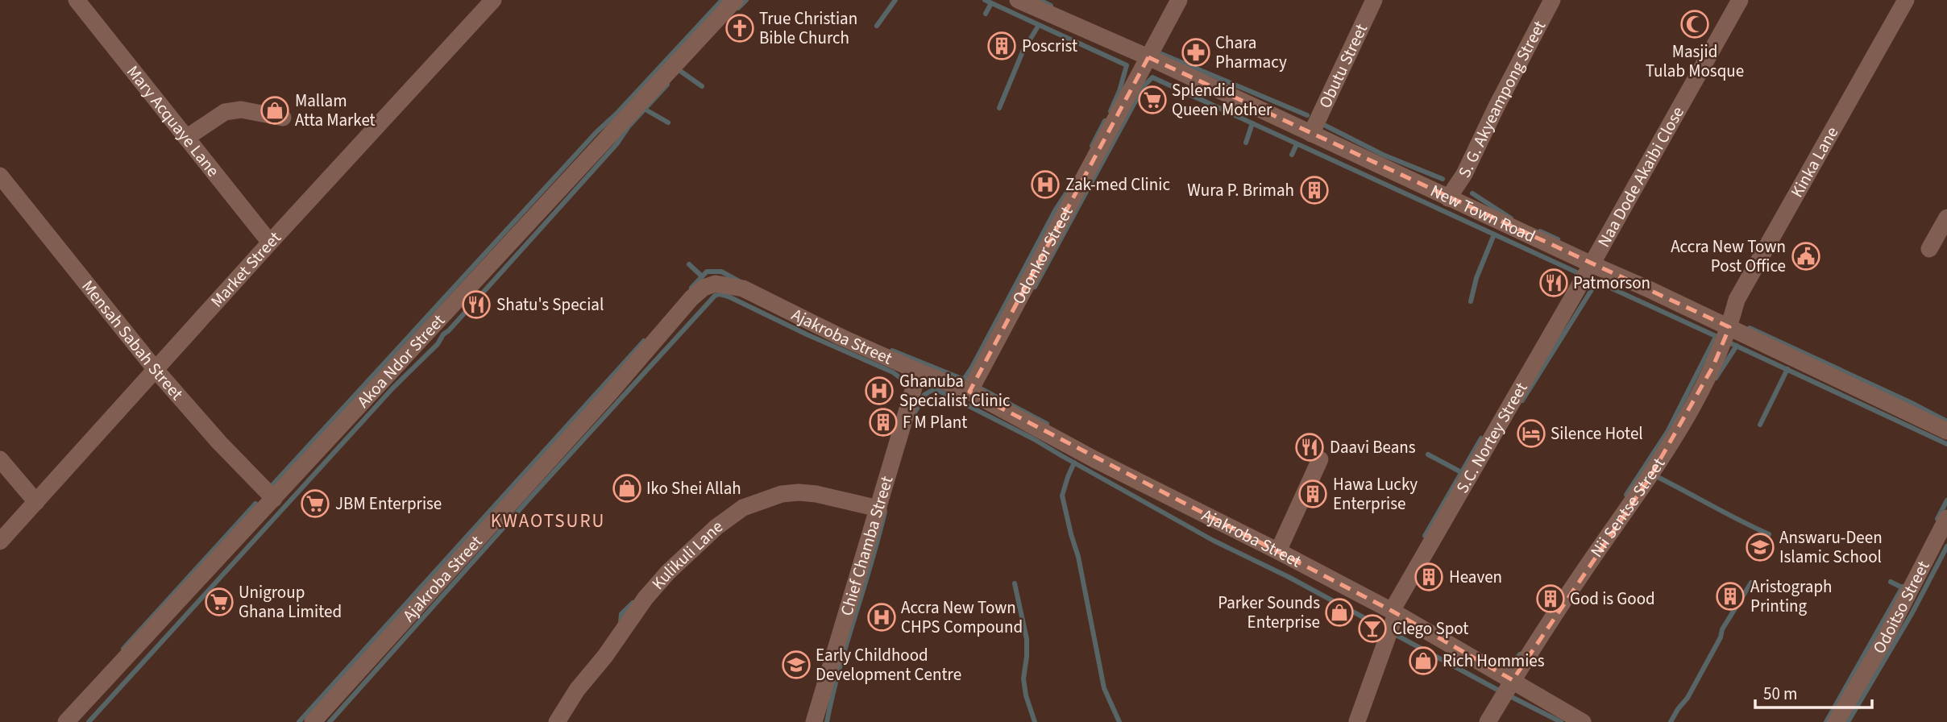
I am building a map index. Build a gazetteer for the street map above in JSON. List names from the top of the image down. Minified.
{"streets":{"street":["Obutu Street","S. G. Akyeampong Street","Mary Acquaye Lane","Kinka Lane","Naa Dode Akaibi Close","New Town Road","Odonkor Street","Market Street","Ajakroba Street","Mensah Sabah Street","Akoa Ndor Street","S.C. Nortey Street","Nii Sentse Street","Chief Chamba Street","Kulikuli Lane","Odoitso Street"]},"crossings":[["Obutu Street","New Town Road"],["S. G. Akyeampong Street","New Town Road"],["Mary Acquaye Lane","Market Street"],["Kinka Lane","New Town Road"],["Kinka Lane","Nii Sentse Street"],["Naa Dode Akaibi Close","New Town Road"],["Naa Dode Akaibi Close","S.C. Nortey Street"],["New Town Road","Odonkor Street"],["New Town Road","S.C. Nortey Street"],["New Town Road","Nii Sentse Street"],["Odonkor Street","Ajakroba Street"],["Market Street","Mensah Sabah Street"],["Ajakroba Street","S.C. Nortey Street"],["Ajakroba Street","Nii Sentse Street"],["Ajakroba Street","Chief Chamba Street"],["Mensah Sabah Street","Akoa Ndor Street"],["Chief Chamba Street","Kulikuli Lane"]],"districts":["KWAOTSURU"],"places":{"mosque":["Masjid Tulab Mosque"],"church":["True Christian Bible Church"],"building":["Poscrist","Wura P. Brimah","F M Plant","Hawa Lucky Enterprise","Heaven","Aristograph Printing","God is Good"],"pharmacy":["Chara Pharmacy"],"supermarket":["Splendid Queen Mother","JBM Enterprise","Unigroup Ghana Limited"],"shop":["Mallam Atta Market","Iko Shei Allah","Parker Sounds Enterprise","Rich Hommies"],"hospital":["Zak-med Clinic","Ghanuba Specialist Clinic","Accra New Town CHPS Compound"],"public building":["Accra New Town Post Office"],"restaurant":["Patmorson","Shatu's Special","Daavi Beans"],"hotel":["Silence Hotel"],"school or university":["Answaru-Deen Islamic School","Early Childhood Development Centre"],"bar":["Clego Spot"]},"scale_bar":"50 m"}
